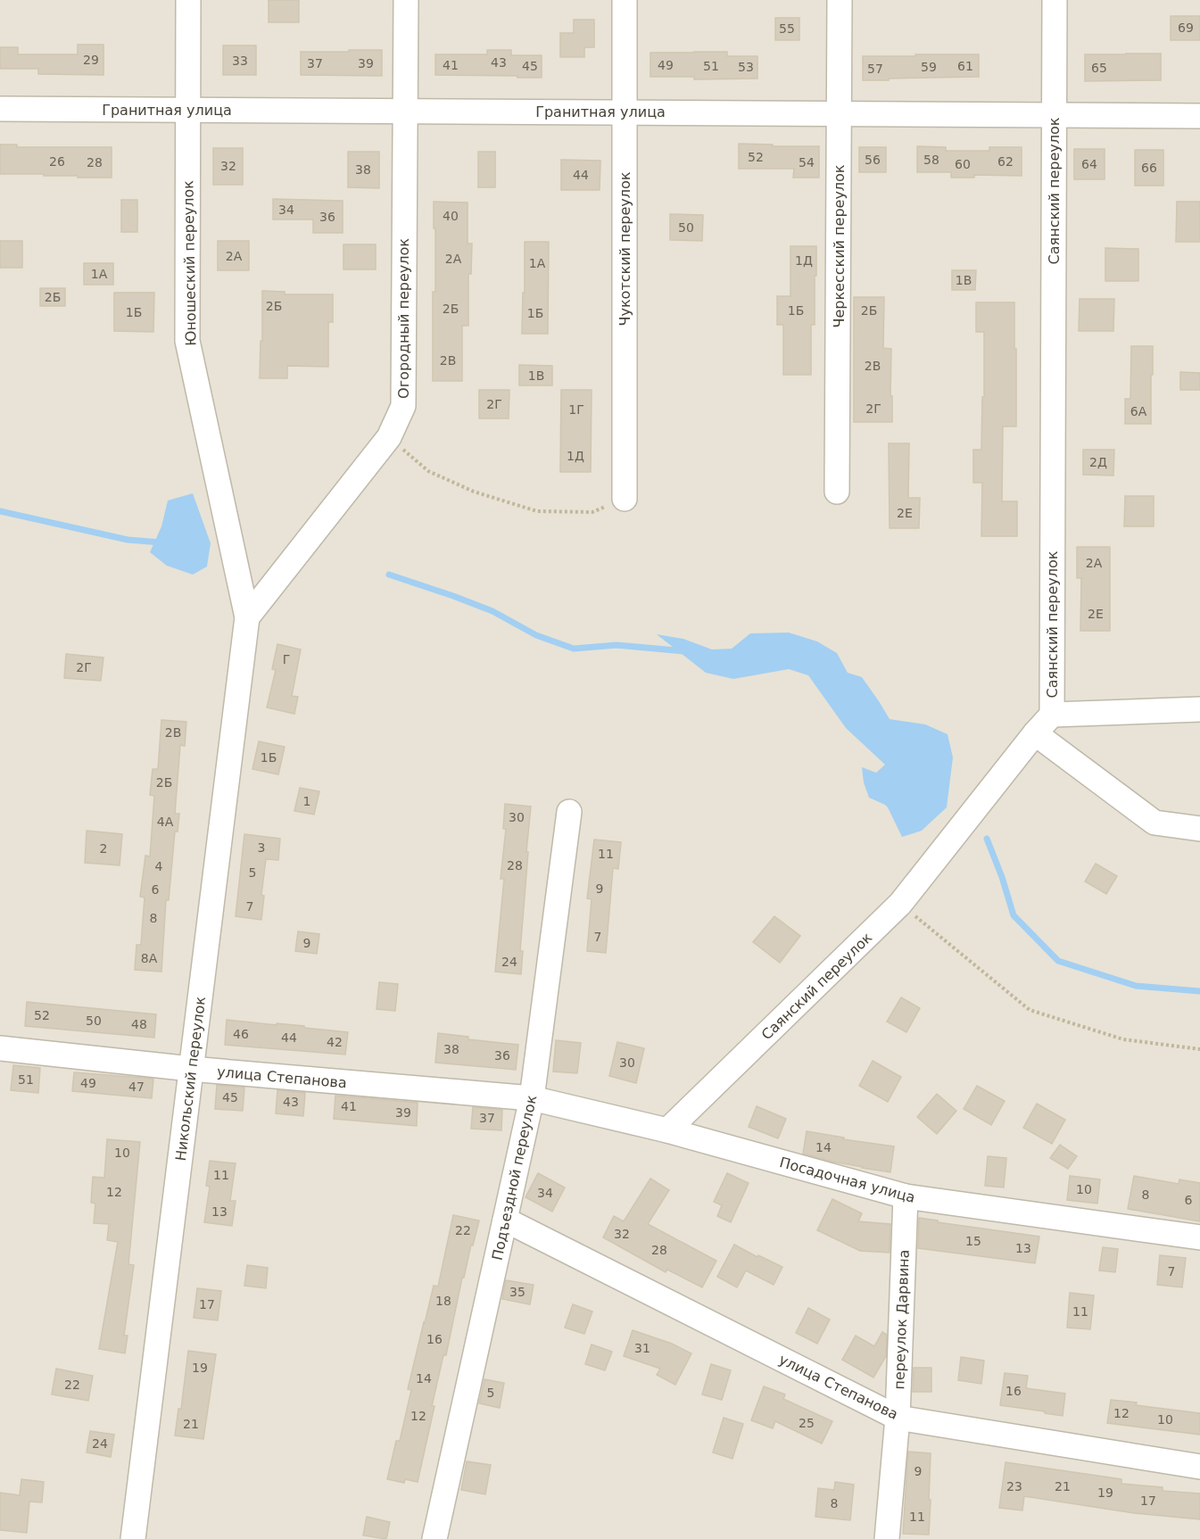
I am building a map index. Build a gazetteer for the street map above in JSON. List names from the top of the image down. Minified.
{"streets":{"street":["Гранитная улица","Саянский переулок","Черкесский переулок","Чукотский переулок","Юношеский переулок","Огородный переулок","улица Степанова","Никольский переулок","Подъездной переулок","Посадочная улица","переулок Дарвина"]},"crossings":[["Гранитная улица","Саянский переулок"],["Гранитная улица","Черкесский переулок"],["Гранитная улица","Чукотский переулок"],["Гранитная улица","Юношеский переулок"],["Гранитная улица","Огородный переулок"],["Саянский переулок","Посадочная улица"],["Юношеский переулок","Огородный переулок"],["Юношеский переулок","Никольский переулок"],["Огородный переулок","Никольский переулок"],["улица Степанова","Никольский переулок"],["улица Степанова","Подъездной переулок"],["улица Степанова","Посадочная улица"],["улица Степанова","переулок Дарвина"],["Подъездной переулок","Посадочная улица"],["Посадочная улица","переулок Дарвина"]],"house_numbers":["69","55","29","33","43","37","39","41","49","45","51","61","53","59","65","57","52","56","58","26","62","28","54","60","64","32","66","38","44","34","40","36","50","2А","2А","1Д","1А","1А","1В","2Б","2Б","2Б","1Б","2Б","1Б","1Б","2В","2В","1В","2Г","2Г","1Г","6А","1Д","2Д","2Е","2А","2Е","Г","2Г","2В","1Б","2Б","1","30","4А","3","2","11","28","4","5","9","6","7","8","7","9","8А","24","52","50","48","46","44","42","38","36","30","51","49","47","45","43","41","39","37","14","10","11","10","12","34","8","6","13","22","32","15","13","28","7","35","18","17","11","16","31","19","14","22","16","5","12","12","10","25","21","24","9","23","21","19","17","8","11"]}
